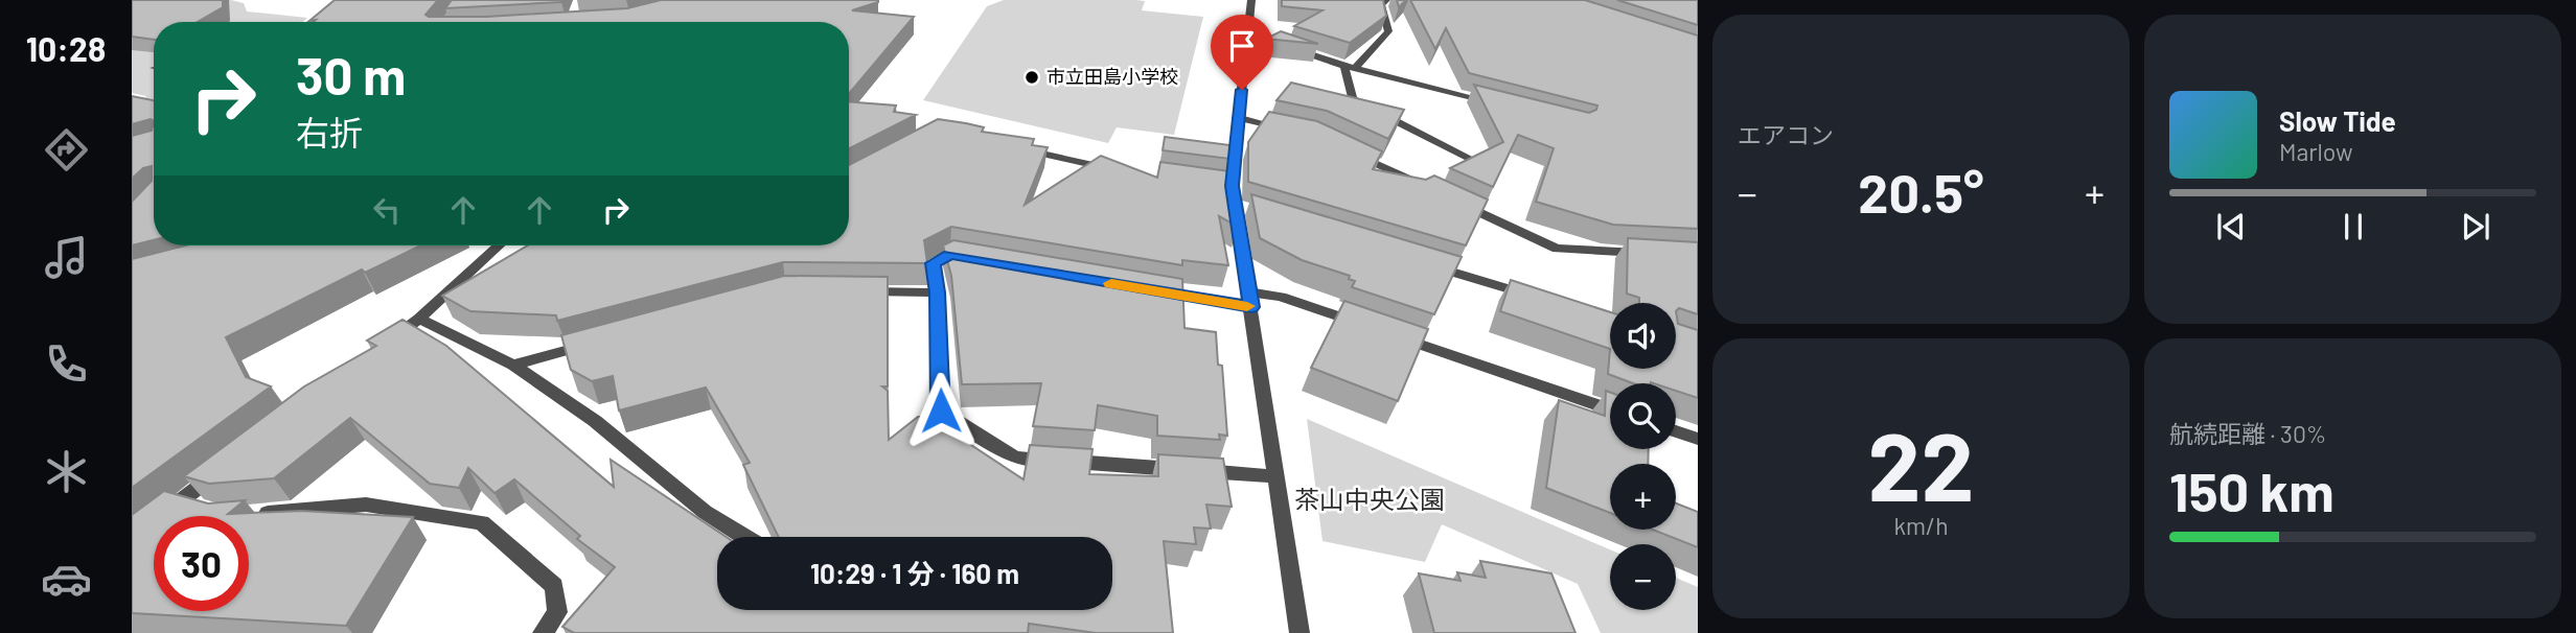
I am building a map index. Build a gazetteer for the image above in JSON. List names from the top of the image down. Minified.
{"parks":["茶山中央公園"],"places":["市立田島小学校"],"page":{"tabs":"10:28","tile":["エアコン",["22","km/h"],["航続距離 · 30%","150 km"]],"turn":["30 m","右折"],"song":["Slow Tide","Marlow"],"heat":["−","20.5°","+"],"map_buttons":["+","−"],"limit":"30","trip":"10:29 · 1 分 · 160 m"}}
